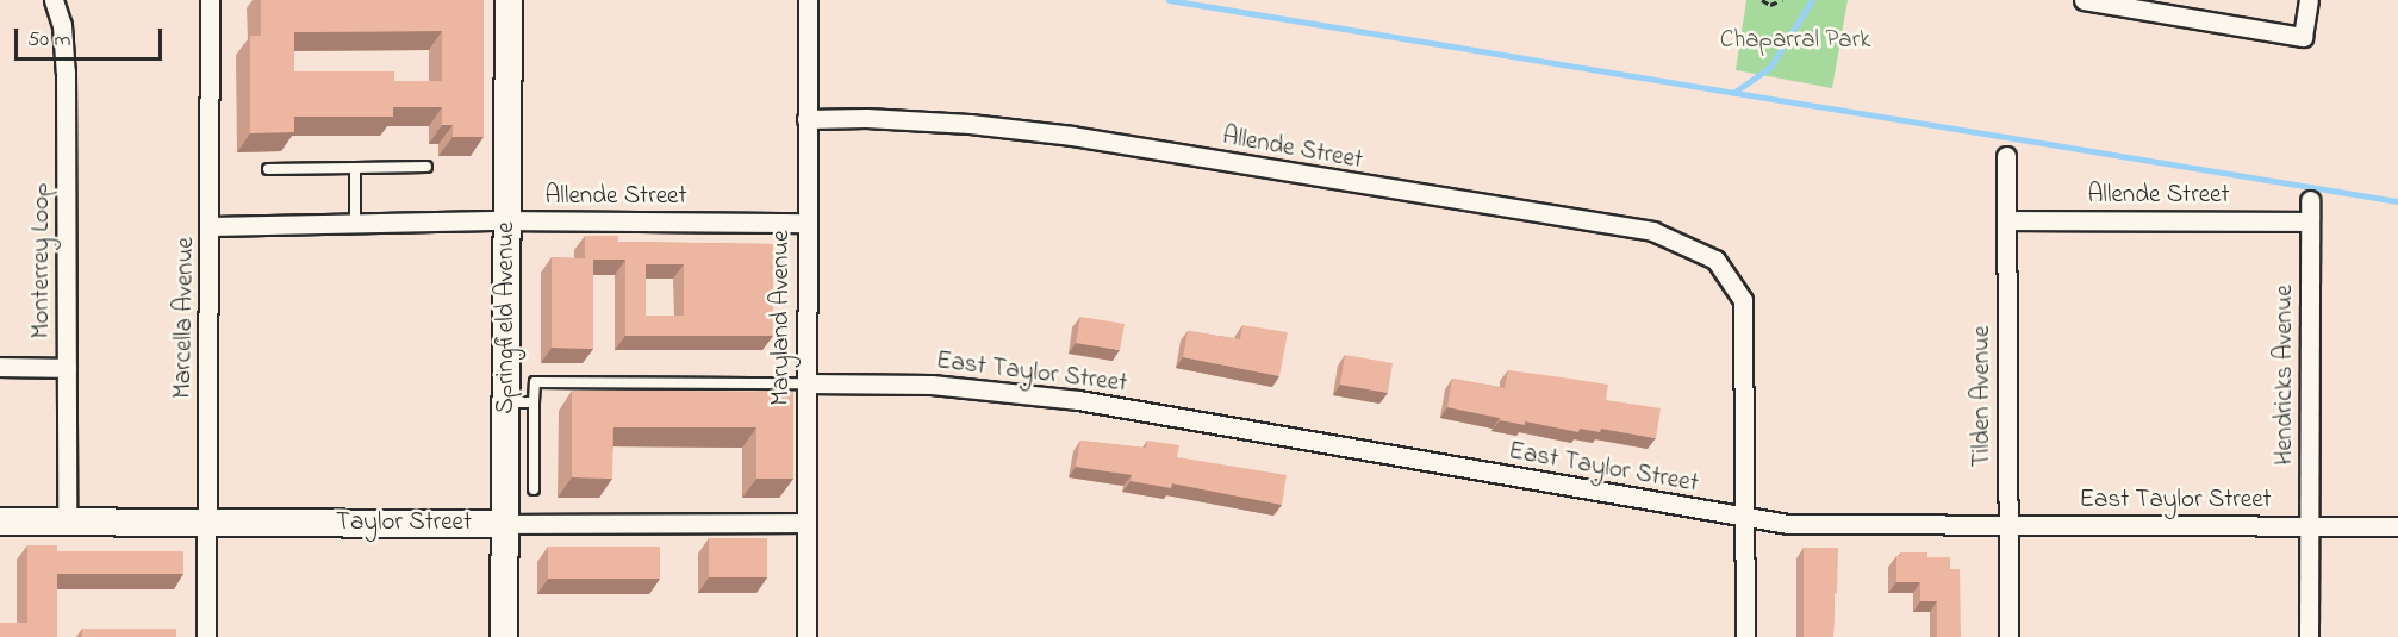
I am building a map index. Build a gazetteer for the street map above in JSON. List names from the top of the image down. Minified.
{"streets":{"main road":["Springfield Avenue","Taylor Street"],"street":["Allende Street","Monterrey Loop","Marcella Avenue","Maryland Avenue","East Taylor Street","Hendricks Avenue","Tilden Avenue"]},"crossings":[["Allende Street","Marcella Avenue"],["Allende Street","Springfield Avenue"],["Allende Street","Maryland Avenue"],["Allende Street","East Taylor Street"],["Allende Street","Hendricks Avenue"],["Allende Street","Tilden Avenue"],["Monterrey Loop","Taylor Street"],["Marcella Avenue","Taylor Street"],["Springfield Avenue","Taylor Street"],["Maryland Avenue","East Taylor Street"],["Maryland Avenue","Taylor Street"],["East Taylor Street","Hendricks Avenue"],["East Taylor Street","Tilden Avenue"]],"parks":["Chaparral Park"],"scale_bar":"50 m"}
